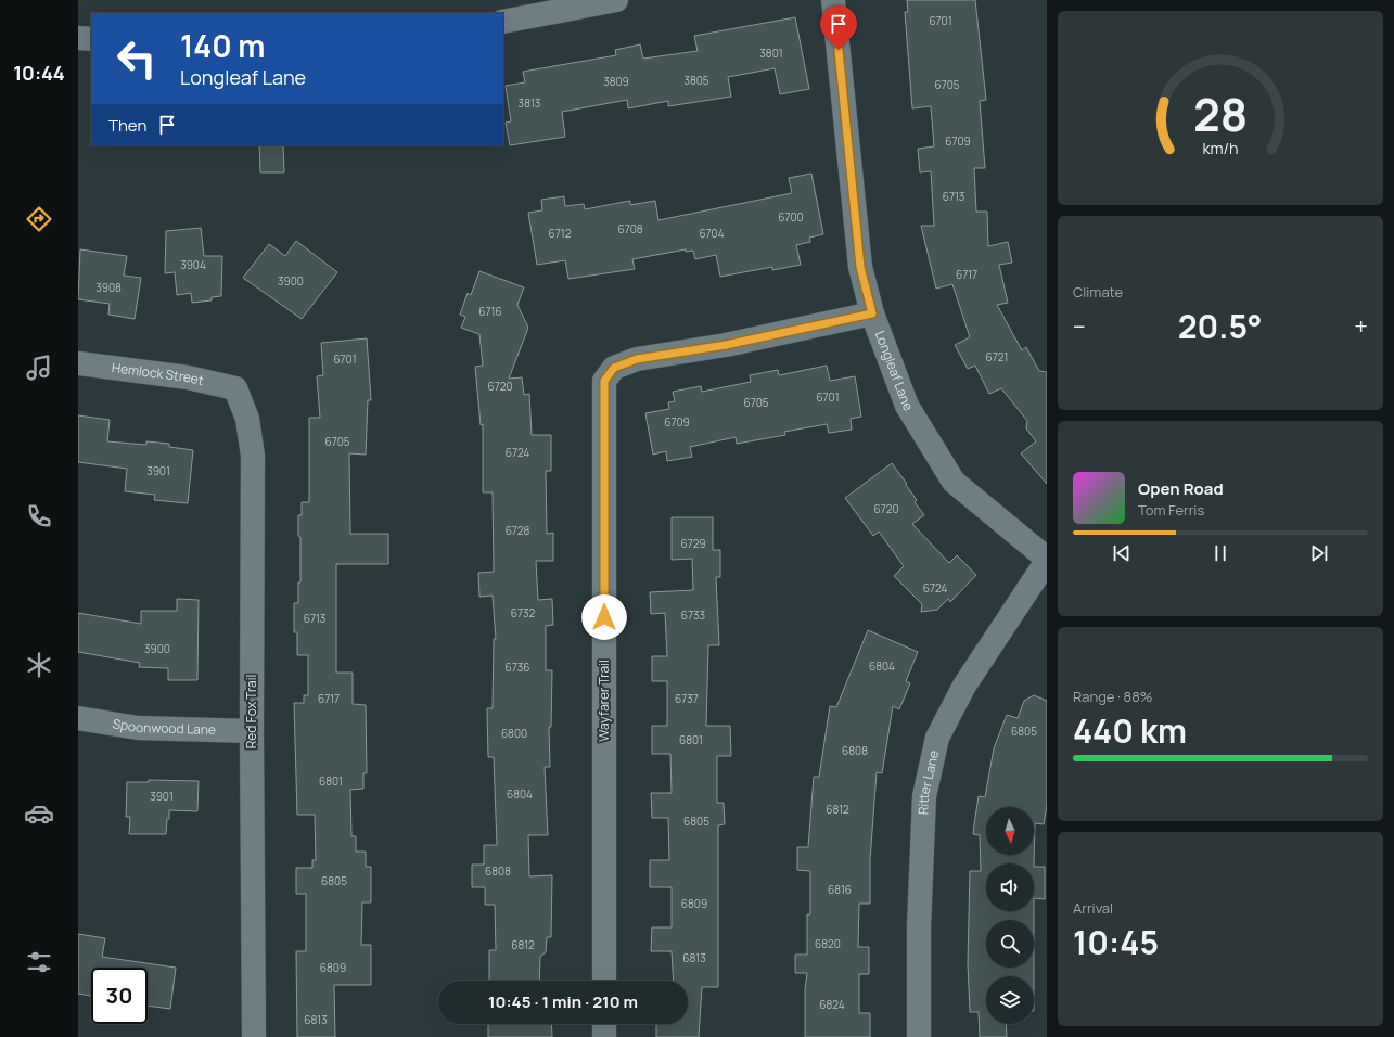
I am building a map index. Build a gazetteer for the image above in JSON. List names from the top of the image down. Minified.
{"streets":{"street":["Longleaf Lane","Hemlock Street","Wayfarer Trail","Red Fox Trail","Spoonwood Lane","Ritter Lane"]},"crossings":[["Longleaf Lane","Wayfarer Trail"],["Longleaf Lane","Ritter Lane"],["Hemlock Street","Red Fox Trail"],["Red Fox Trail","Spoonwood Lane"]],"house_numbers":["6701","3801","3805","3809","6705","3813","6709","6713","6700","6708","6712","6704","3904","6717","3900","3908","6716","6721","6701","6720","6701","6705","6709","6705","6724","3901","6720","6728","6729","6724","6732","6733","6713","3900","6804","6736","6717","6737","6805","6800","6801","6808","6801","6804","3901","6812","6805","6808","6805","6816","6809","6820","6812","6813","6809","6824","6813"],"north":"bottom","page":{"tabs":"10:44","turn":["140 m","Longleaf Lane"],"then":"Then","tile":["Climate",["Range · 88%","440 km"],["Arrival","10:45"]],"heat":["−","20.5°","+"],"song":["Open Road","Tom Ferris"],"limit":"30","trip":"10:45 · 1 min · 210 m","gauge":["28","km/h"]}}
